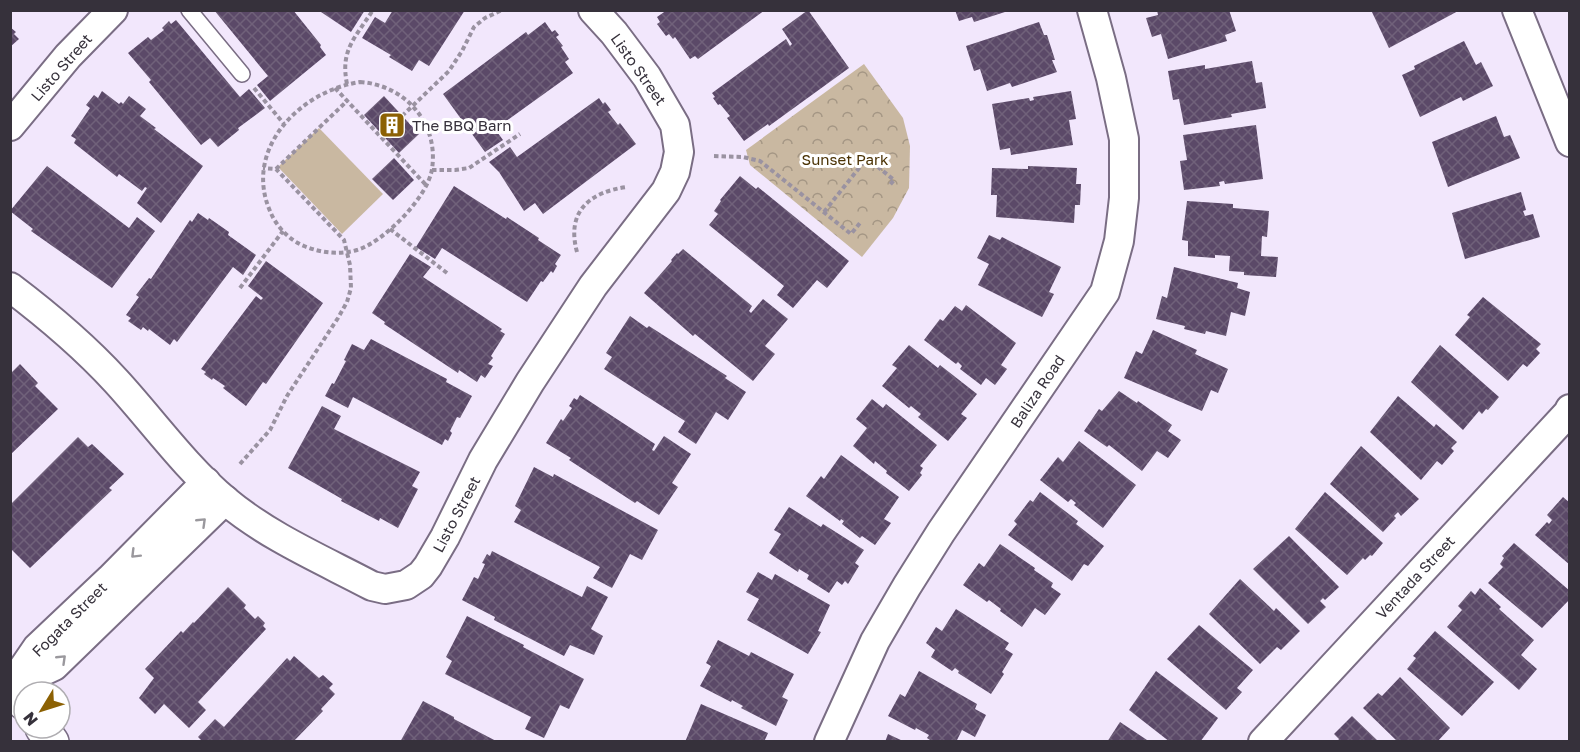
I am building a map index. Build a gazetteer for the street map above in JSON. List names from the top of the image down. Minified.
{"streets":{"street":["Listo Street","Baliza Road","Ventada Street","Fogata Street"]},"crossings":[["Listo Street","Fogata Street"]],"parks":["Sunset Park"],"places":{"building":["The BBQ Barn"]},"north":"bottom left"}
